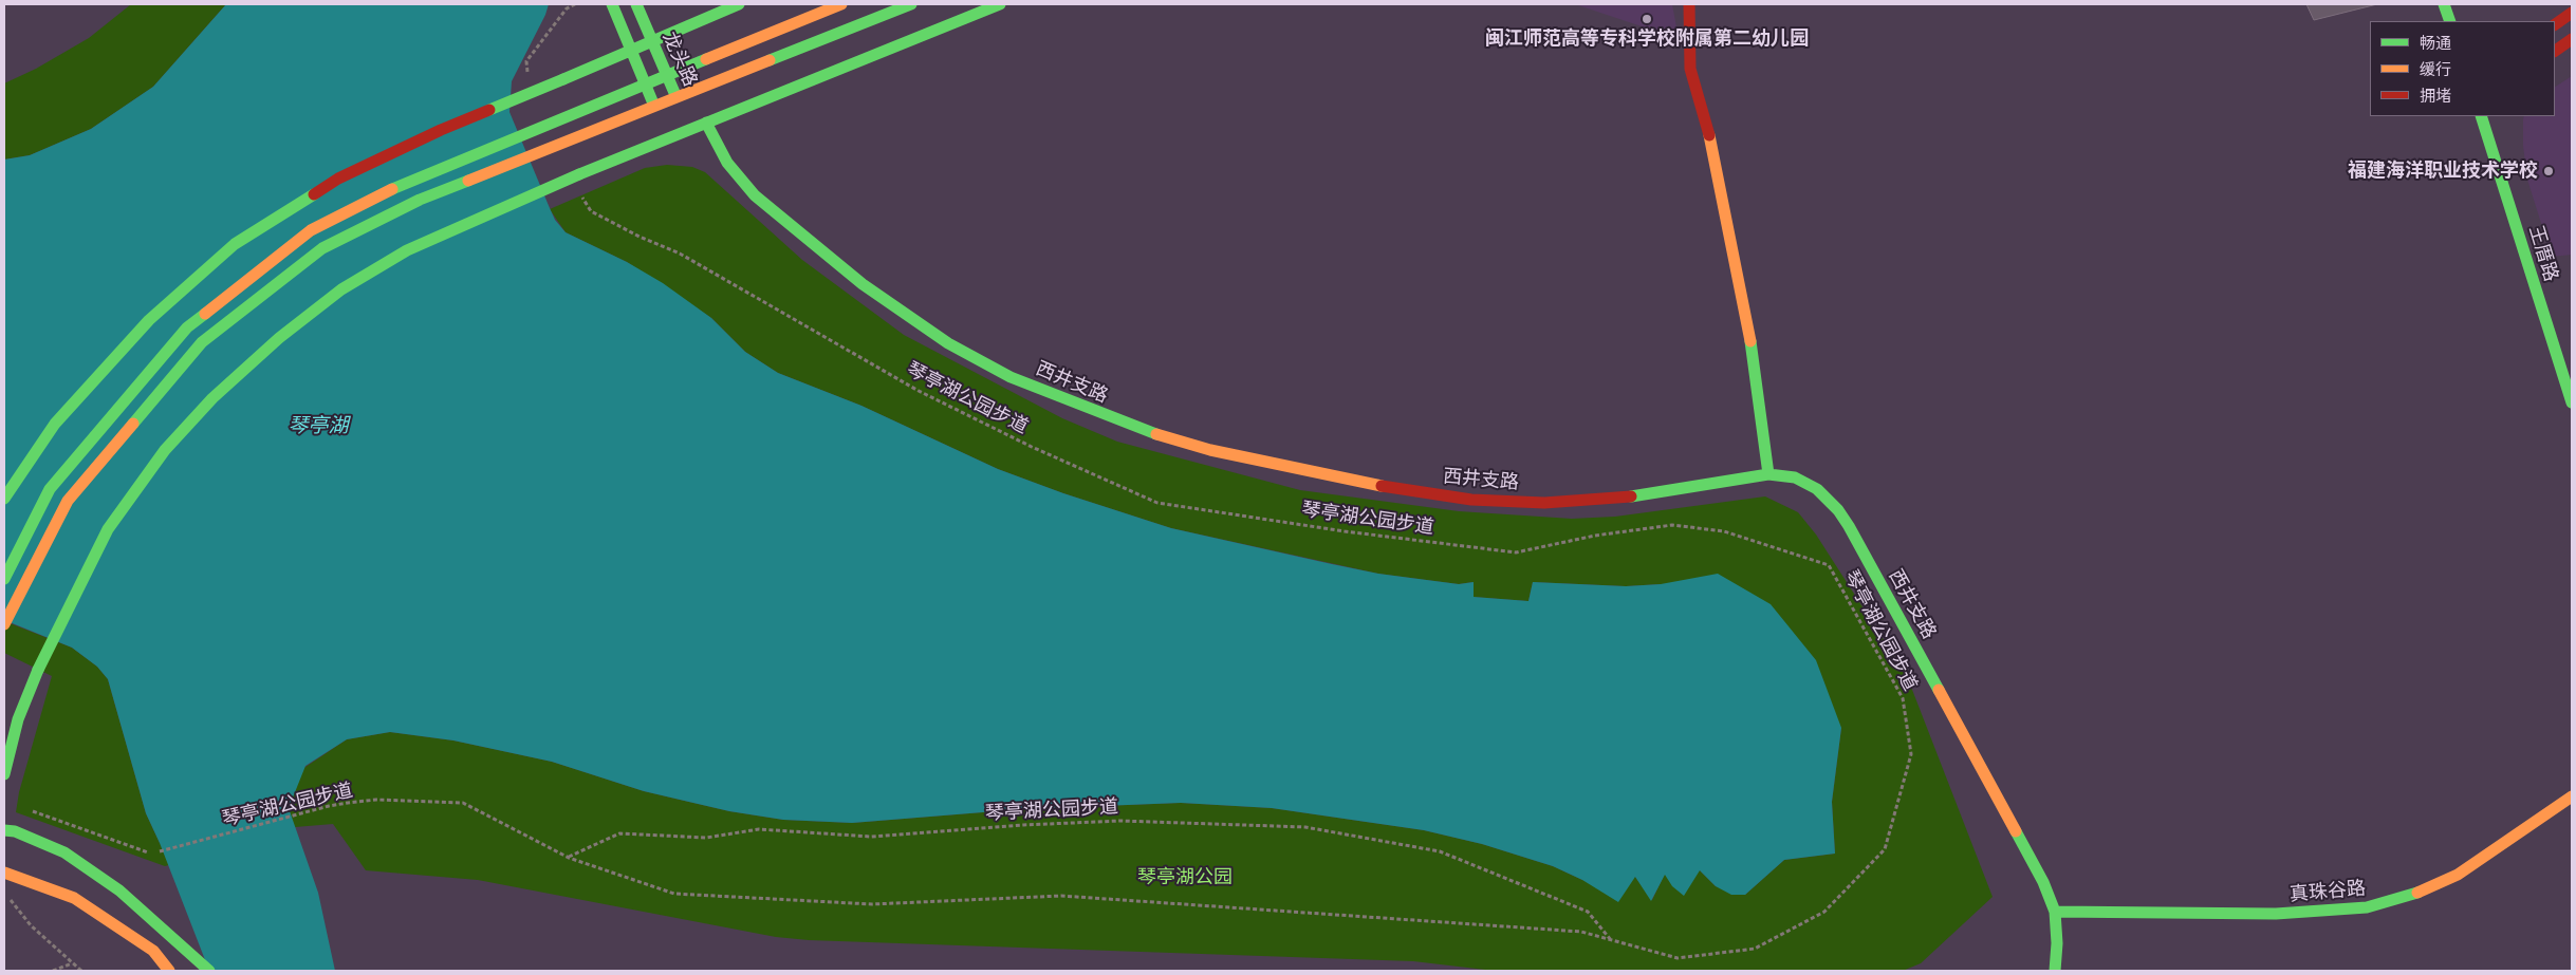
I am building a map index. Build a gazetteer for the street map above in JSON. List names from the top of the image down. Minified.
{"streets":{"main road":["龙头路","王厝路","西井支路","真珠谷路"],"path":["琴亭湖公园步道"]},"crossings":[["西井支路","真珠谷路"]],"water":["琴亭湖"],"parks":["琴亭湖公园"],"places":["闽江师范高等专科学校附属第二幼儿园","福建海洋职业技术学校"],"legend":["畅通","缓行","拥堵"]}
